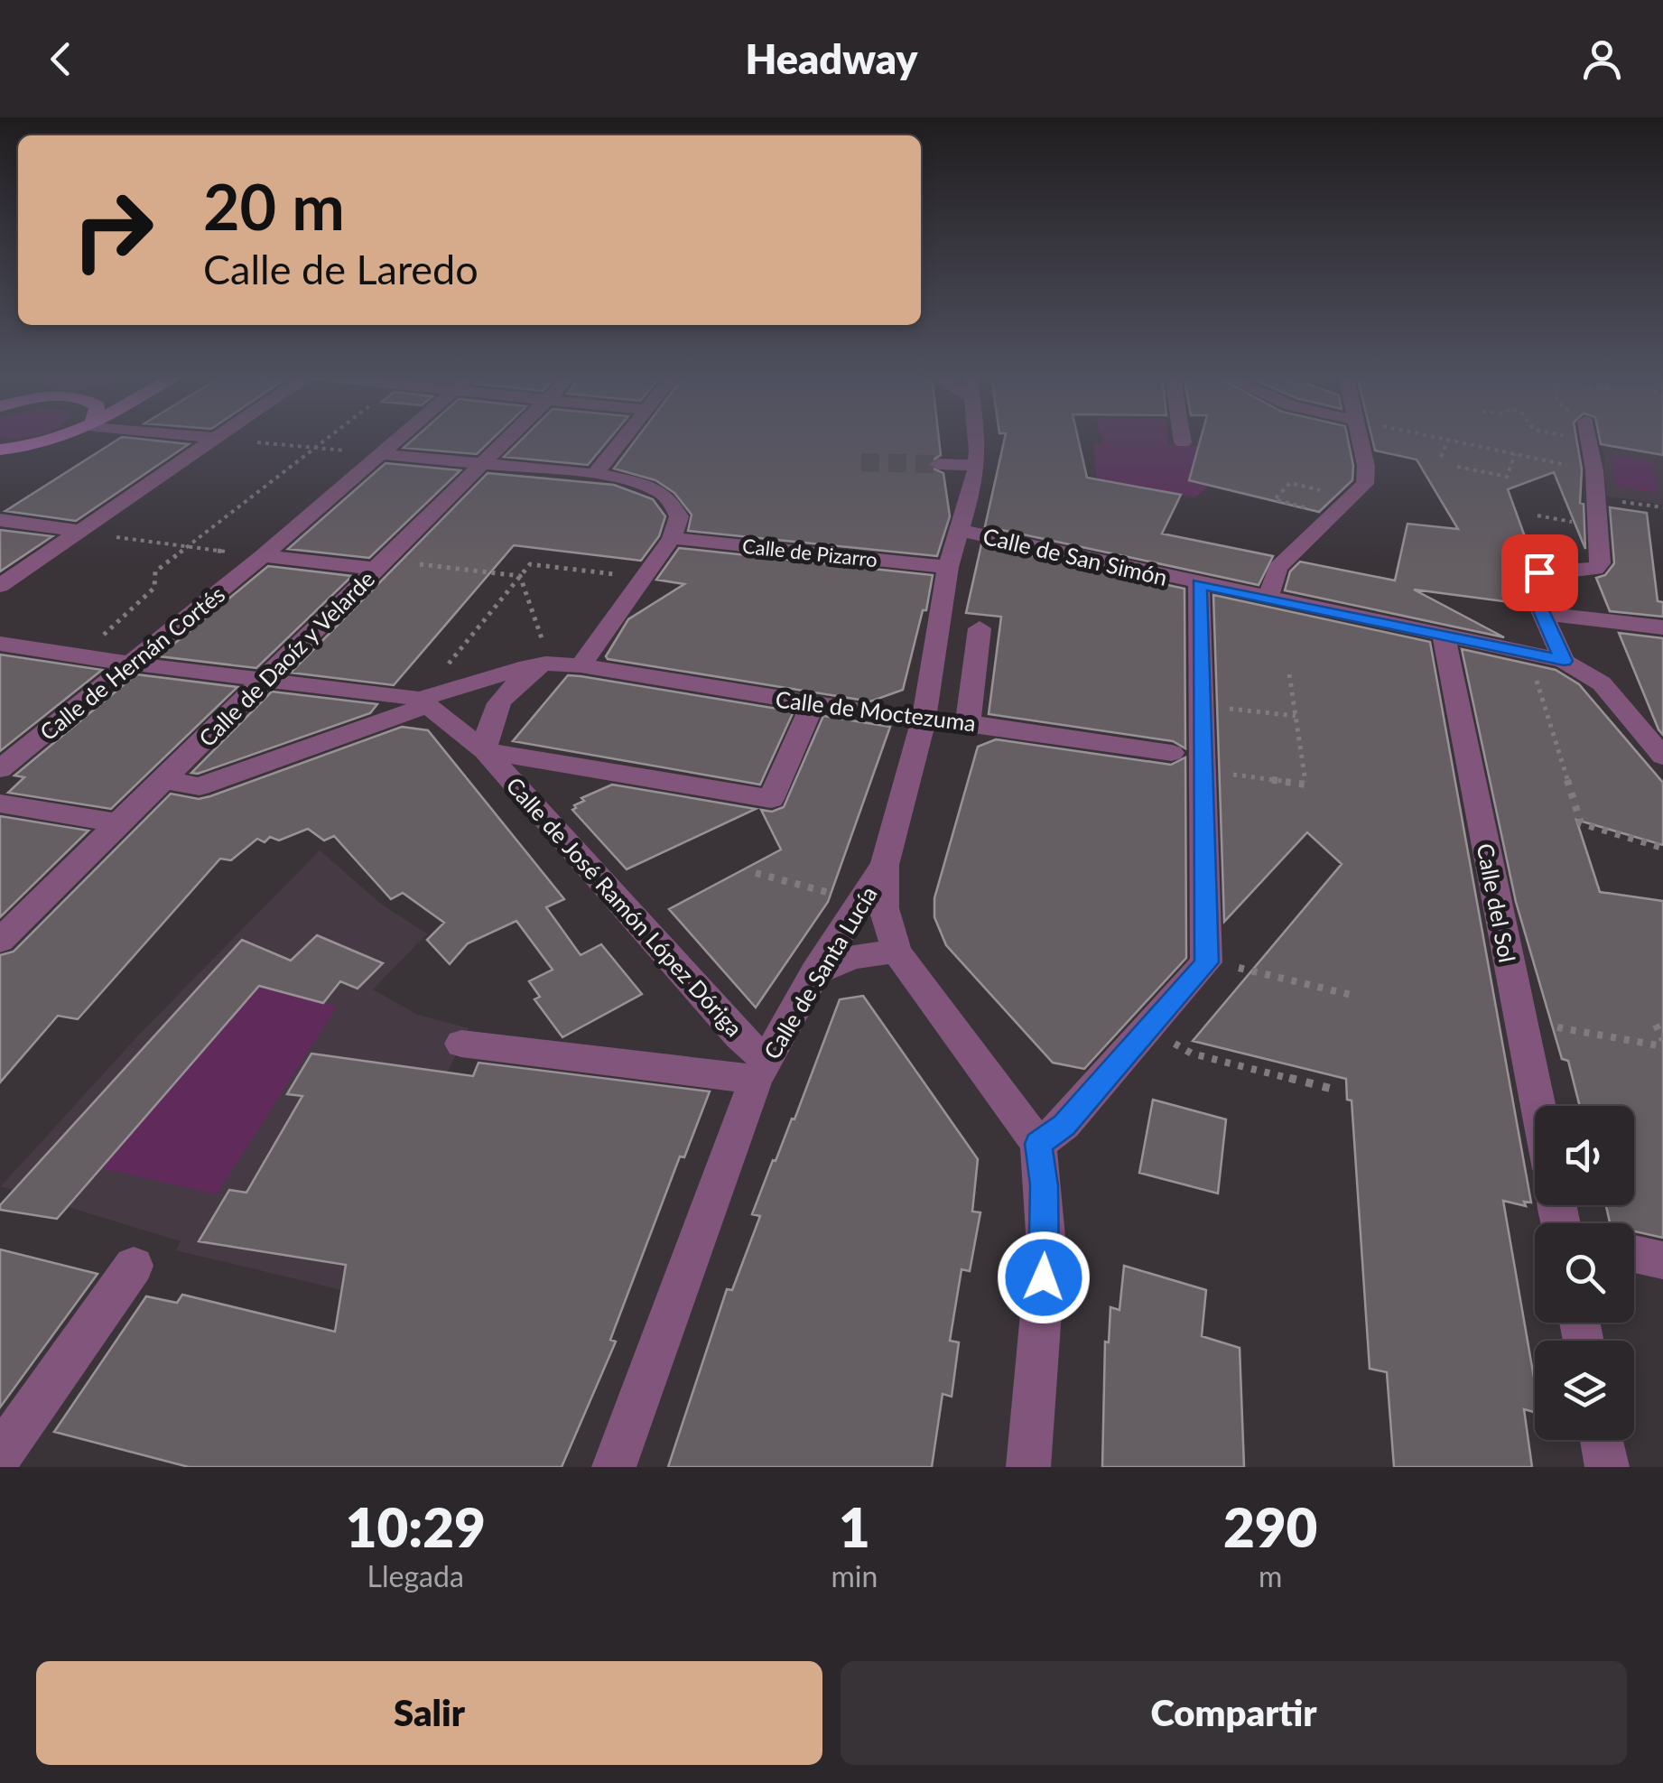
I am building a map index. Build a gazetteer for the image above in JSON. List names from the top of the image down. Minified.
{"streets":{"street":["Calle de Pizarro","Calle de San Simón","Calle de Daoíz y Velarde","Calle de Hernán Cortés","Calle de Moctezuma","Calle del Sol","Calle de José Ramón López Dóriga","Calle de Santa Lucía"]},"crossings":[["Calle de Pizarro","Calle de Santa Lucía"],["Calle de San Simón","Calle del Sol"],["Calle de San Simón","Calle de Santa Lucía"],["Calle de Daoíz y Velarde","Calle de Moctezuma"],["Calle de Moctezuma","Calle de José Ramón López Dóriga"],["Calle de Moctezuma","Calle de Santa Lucía"],["Calle de José Ramón López Dóriga","Calle de Santa Lucía"]],"page":{"header":"Headway","turn":["20 m","Calle de Laredo"],"eta":["10:29","Llegada","1","min","290","m"],"buttons":["Salir","Compartir"]}}
